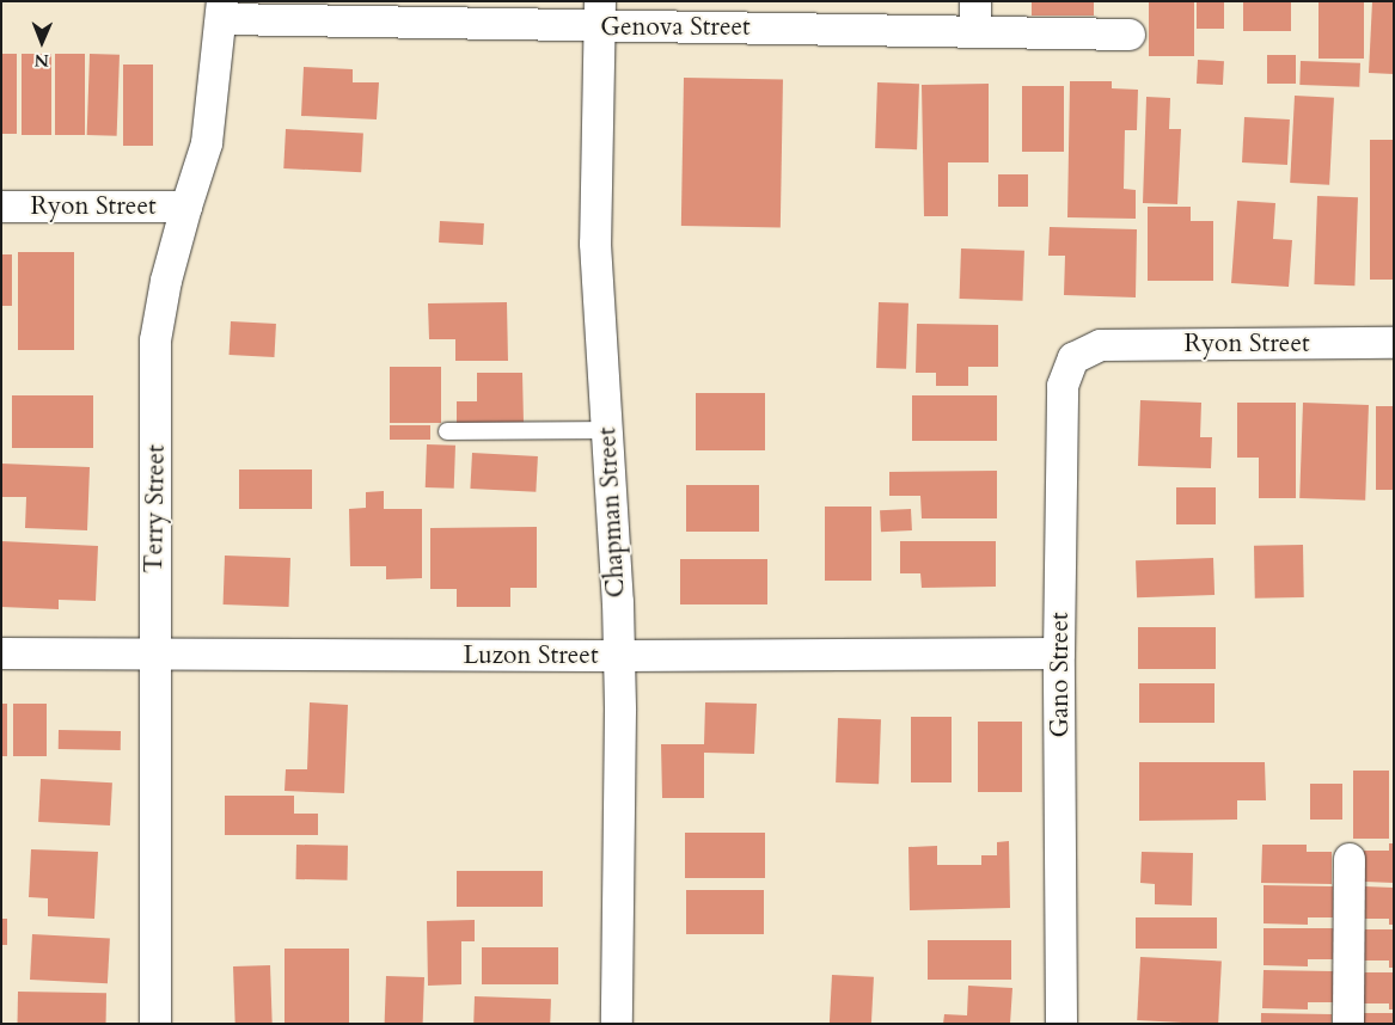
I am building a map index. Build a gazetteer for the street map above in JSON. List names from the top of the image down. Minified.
{"streets":{"street":["Genova Street","Ryon Street","Terry Street","Chapman Street","Luzon Street","Gano Street"]},"crossings":[["Genova Street","Terry Street"],["Genova Street","Chapman Street"],["Ryon Street","Terry Street"],["Ryon Street","Gano Street"],["Terry Street","Luzon Street"],["Chapman Street","Luzon Street"],["Luzon Street","Gano Street"]],"north":"bottom"}
